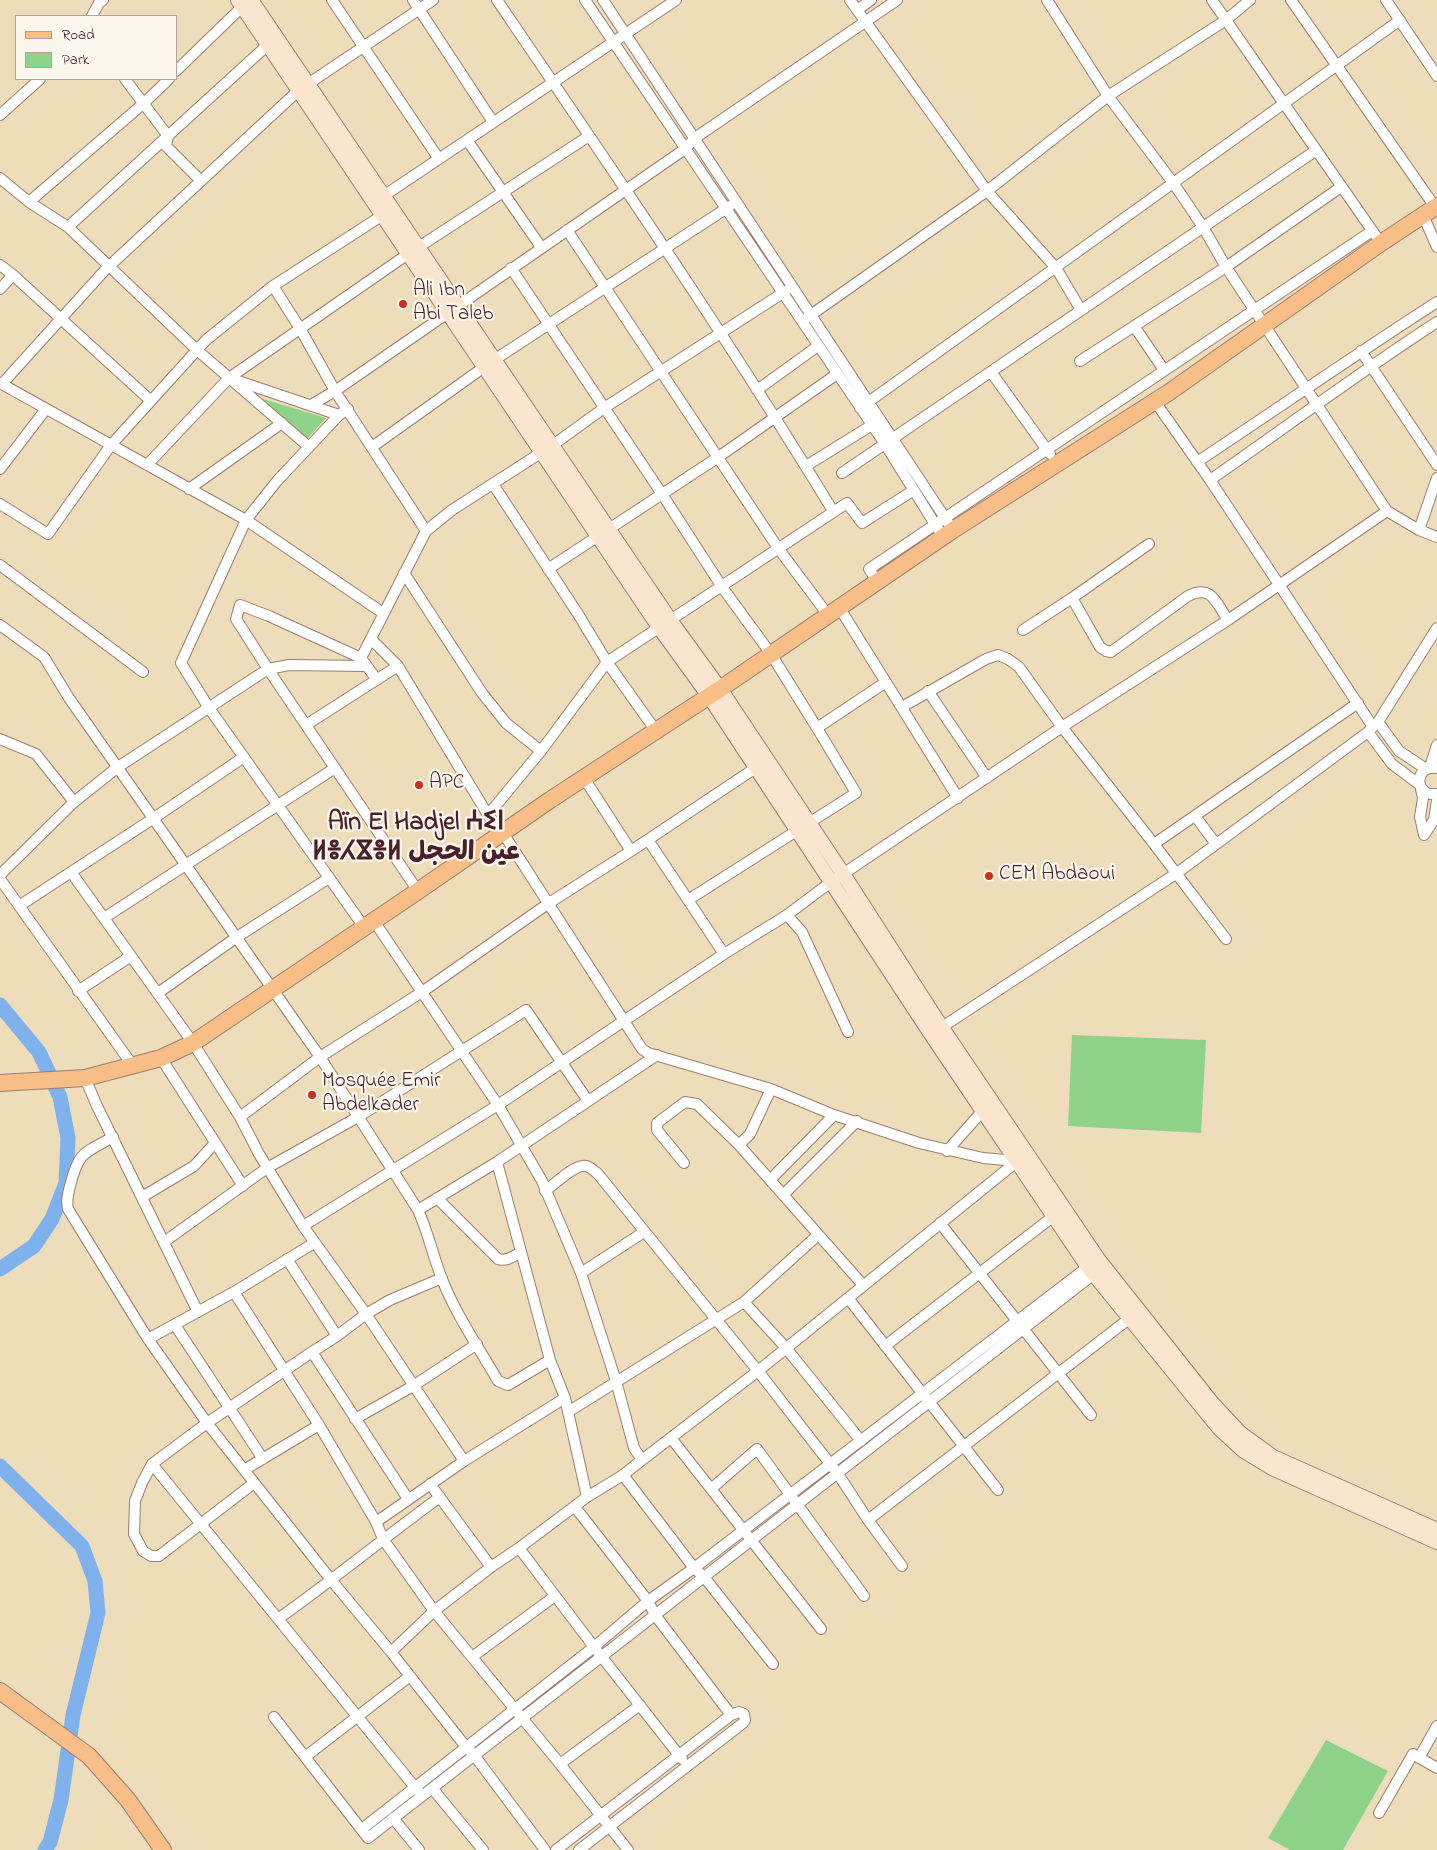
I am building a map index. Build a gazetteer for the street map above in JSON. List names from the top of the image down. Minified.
{"districts":["Aïn El Hadjel ⵄⵉⵏ ⵍⴻⵃⴵⴻⵍ عين الحجل"],"places":["Ali Ibn Abi Taleb","APC","CEM Abdaoui","Mosquée Emir Abdelkader"],"legend":["Road","Park"]}
